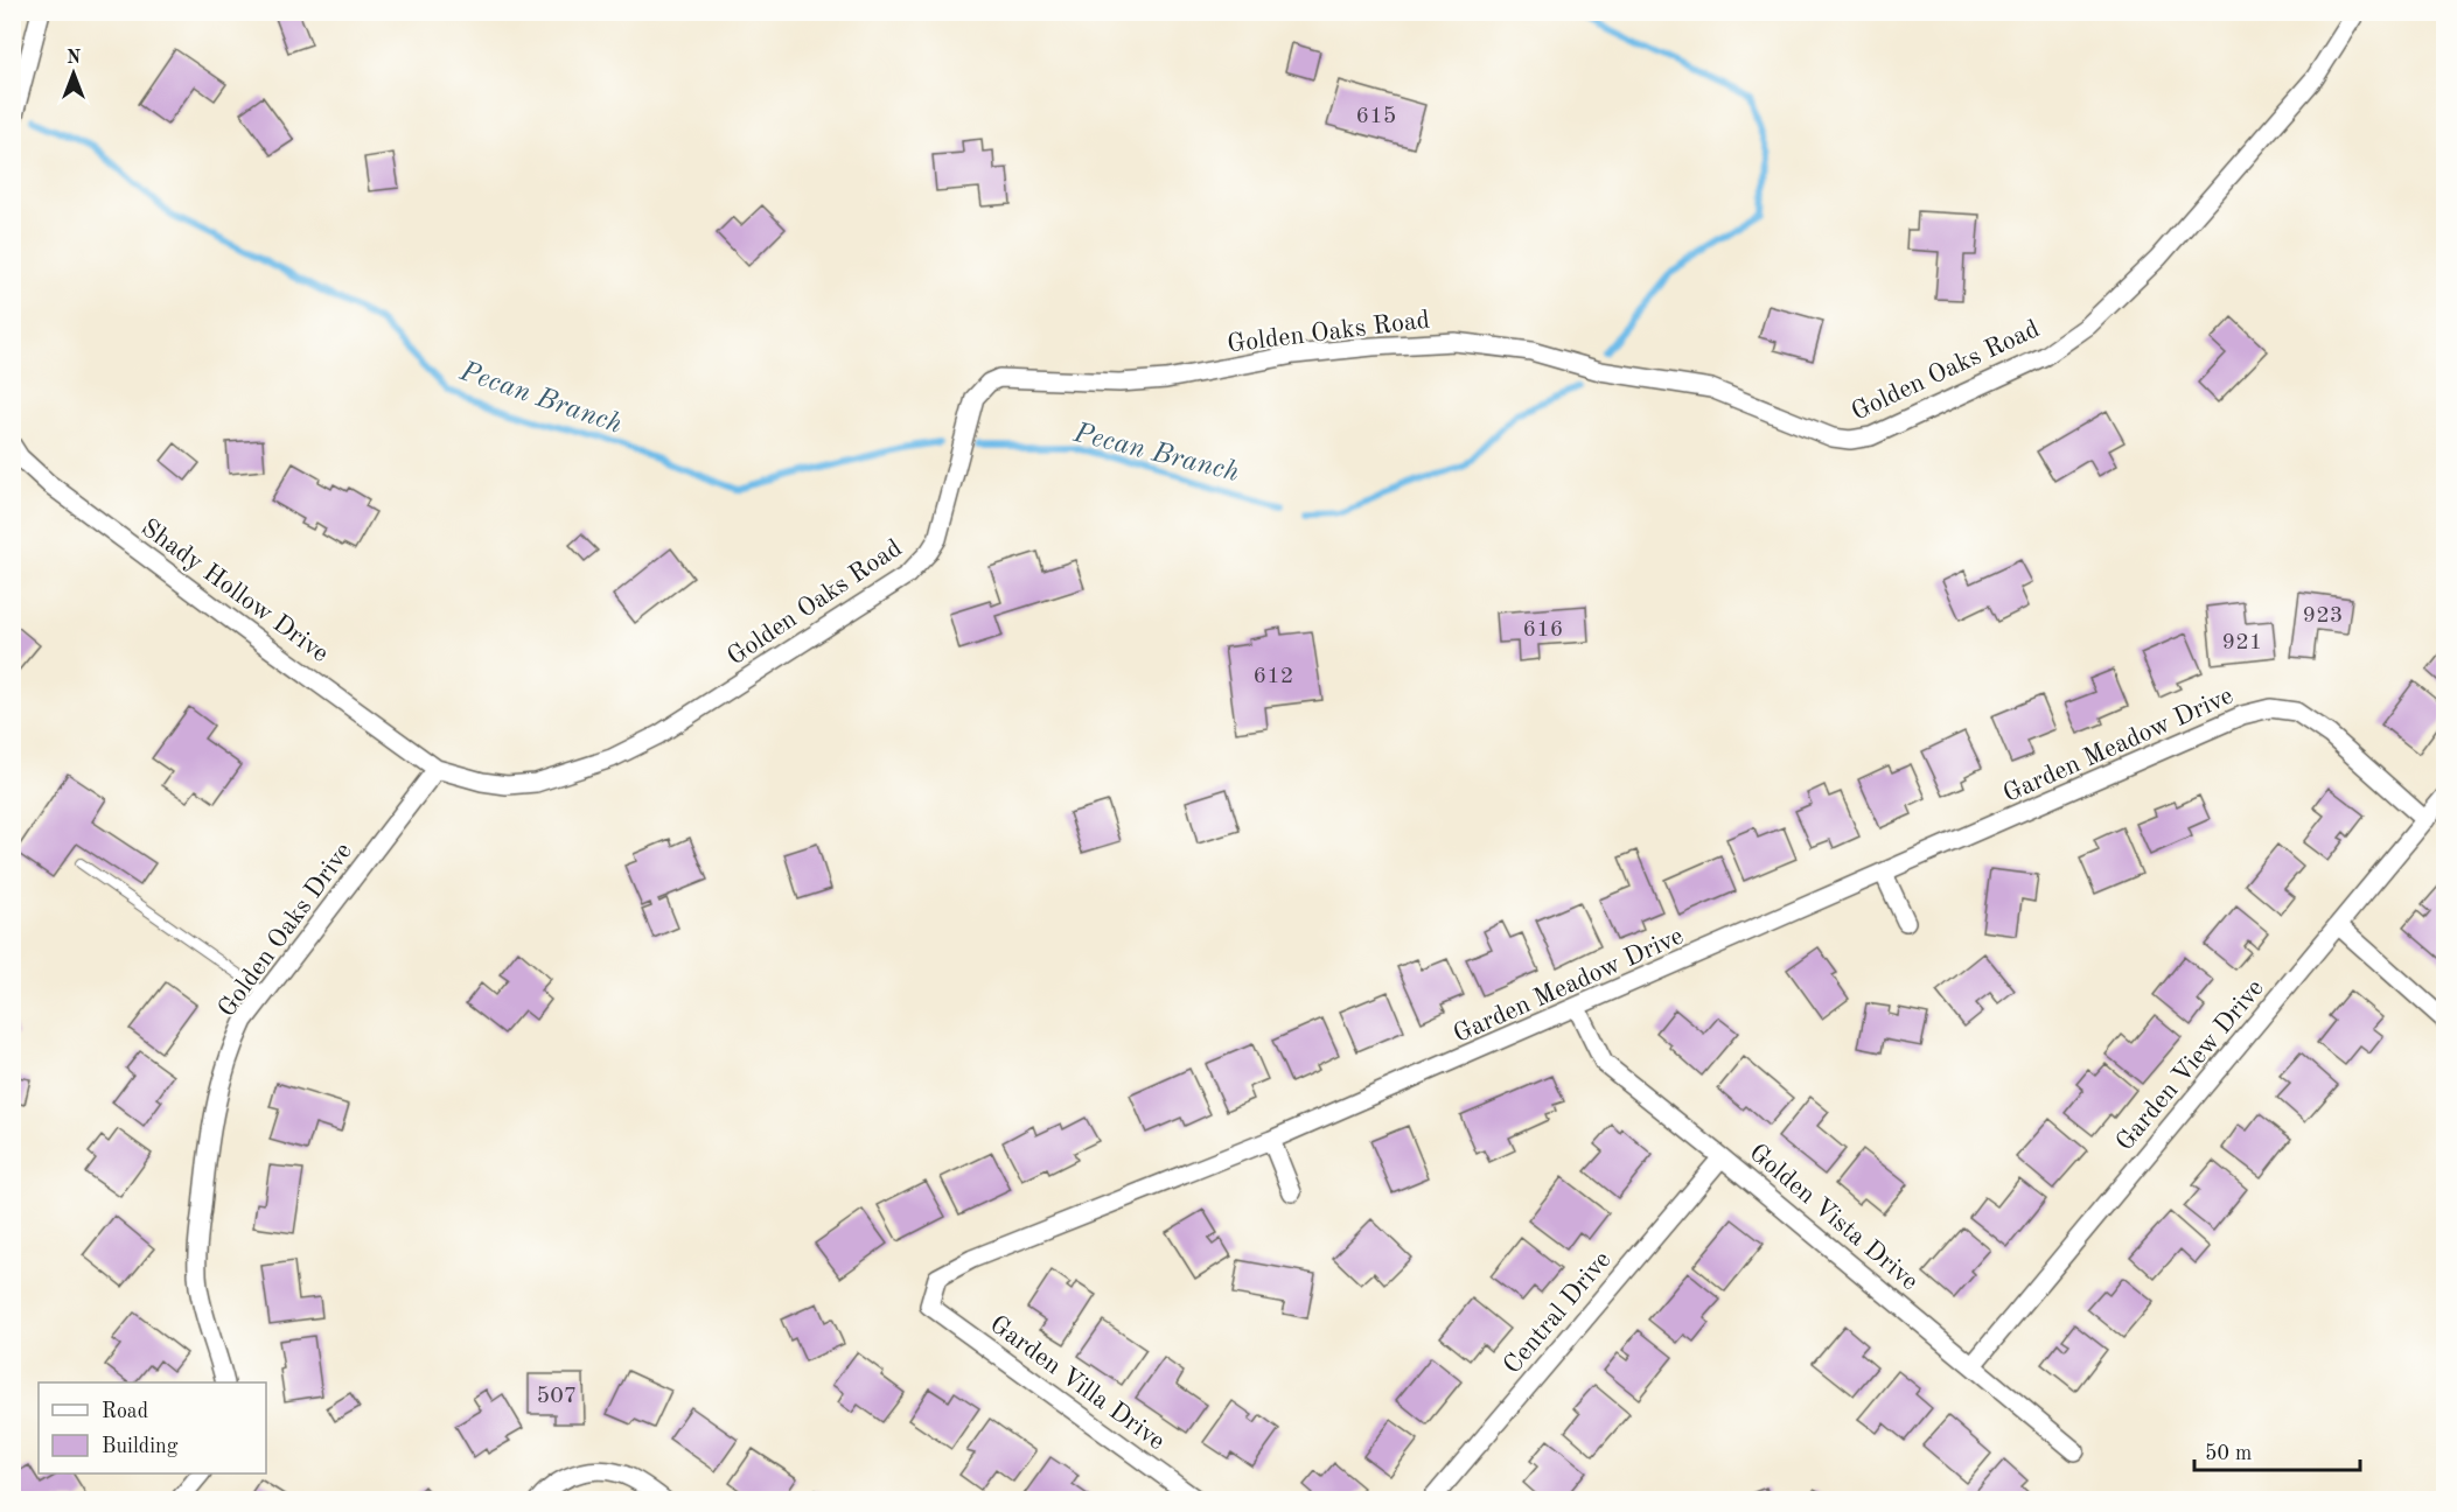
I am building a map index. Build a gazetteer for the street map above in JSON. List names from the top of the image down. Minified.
{"streets":{"street":["Golden Oaks Road","Shady Hollow Drive","Garden Meadow Drive","Golden Oaks Drive","Garden View Drive","Golden Vista Drive","Central Drive","Garden Villa Drive"]},"crossings":[["Golden Oaks Road","Shady Hollow Drive"],["Golden Oaks Road","Golden Oaks Drive"],["Shady Hollow Drive","Golden Oaks Drive"],["Garden Meadow Drive","Garden View Drive"],["Garden Meadow Drive","Golden Vista Drive"],["Garden Meadow Drive","Garden Villa Drive"],["Garden View Drive","Golden Vista Drive"],["Golden Vista Drive","Central Drive"]],"water":["Pecan Branch"],"house_numbers":["615","923","616","921","612","507"],"legend":["Road","Building"],"scale_bar":"50 m","north":"top"}
